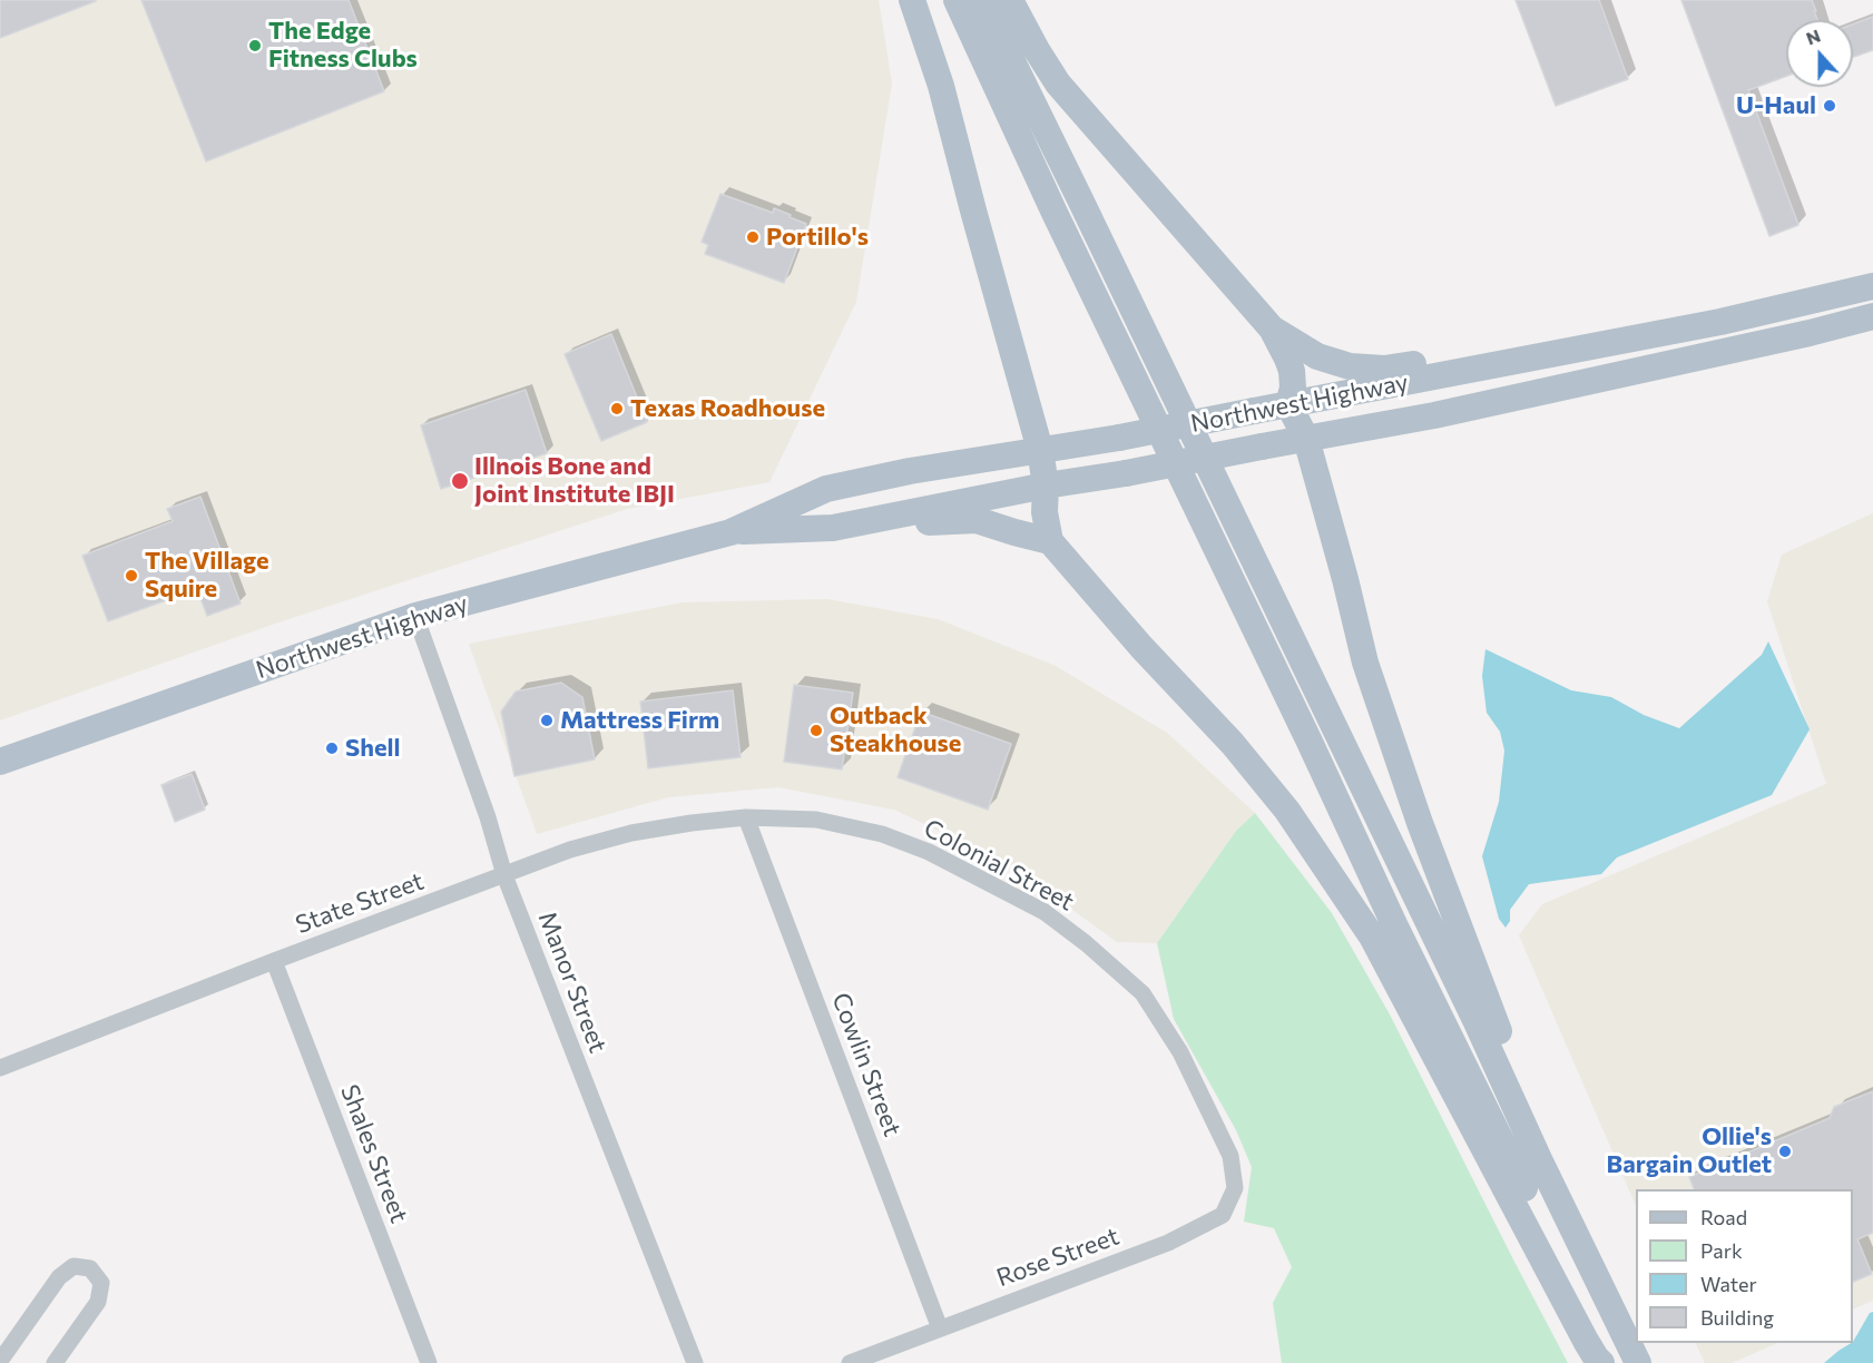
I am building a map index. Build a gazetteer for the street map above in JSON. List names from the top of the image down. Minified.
{"streets":{"main road":["Northwest Highway"],"street":["Colonial Street","State Street","Manor Street","Cowlin Street","Shales Street","Rose Street"]},"crossings":[["Northwest Highway","Manor Street"],["Colonial Street","State Street"],["Colonial Street","Cowlin Street"],["Colonial Street","Rose Street"],["State Street","Manor Street"],["State Street","Cowlin Street"],["State Street","Shales Street"],["Cowlin Street","Rose Street"]],"places":["The Edge Fitness Clubs","U-Haul","Portillo's","Texas Roadhouse","Illnois Bone and Joint Institute IBJI","The Village Squire","Mattress Firm","Outback Steakhouse","Shell","Ollie's Bargain Outlet"],"legend":["Road","Park","Water","Building"],"north":"top"}
